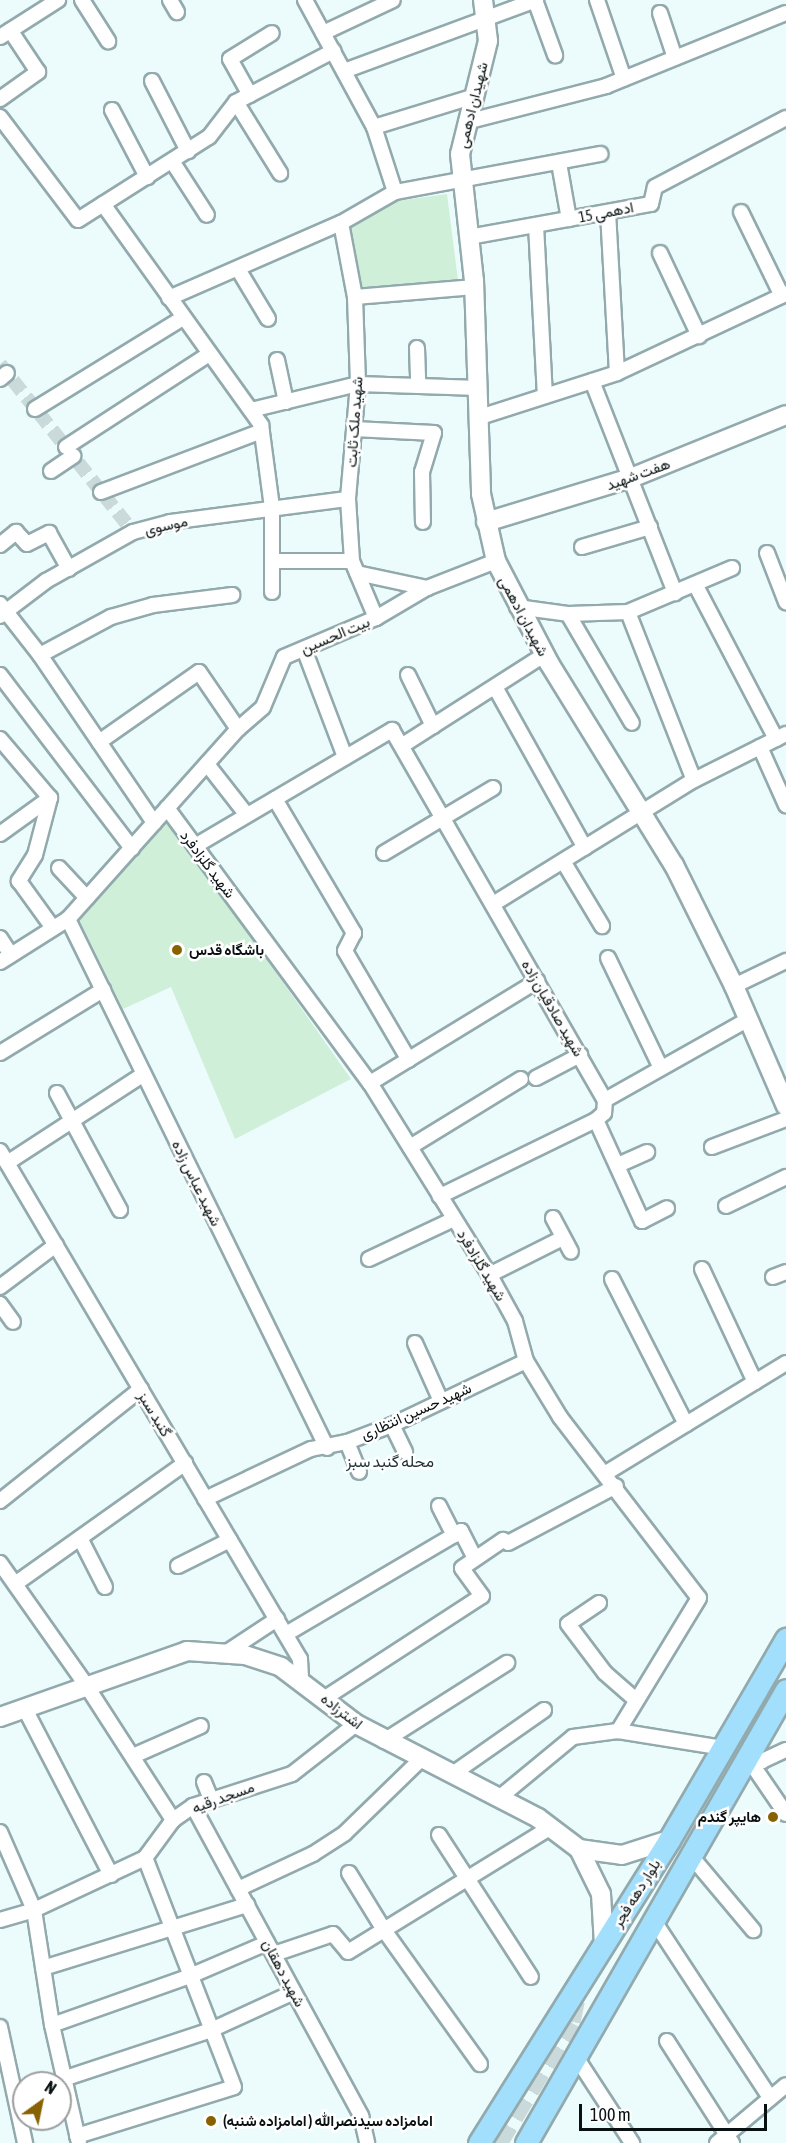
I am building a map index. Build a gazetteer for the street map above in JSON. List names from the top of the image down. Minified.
{"streets":{"main road":["بلوار دهه فجر"],"street":["شهیدان ادهمی","ادهمی 15","شهید ملک ثابت","هفت شهید","موسوی","بیت الحسین","شهید گلزادفرد","شهید صادقیان زاده","شهید عباس زاده","شهید حسین انتظاری","گنبد سبز","اشترزاده","مسجد رقیه","شهید دهقان"]},"crossings":[["شهیدان ادهمی","ادهمی 15"],["شهیدان ادهمی","هفت شهید"],["شهیدان ادهمی","بیت الحسین"],["شهید ملک ثابت","موسوی"],["شهید ملک ثابت","بیت الحسین"],["بیت الحسین","شهید گلزادفرد"],["بیت الحسین","شهید عباس زاده"],["شهید گلزادفرد","شهید حسین انتظاری"],["شهید عباس زاده","شهید حسین انتظاری"],["شهید حسین انتظاری","گنبد سبز"],["گنبد سبز","اشترزاده"],["اشترزاده","مسجد رقیه"],["مسجد رقیه","شهید دهقان"]],"districts":["محله گنبد سبز"],"places":["باشگاه قدس","هایپر گندم","امامزاده سیدنصرالله ( امامزاده شنبه)"],"scale_bar":"100 m","north":"top right"}
